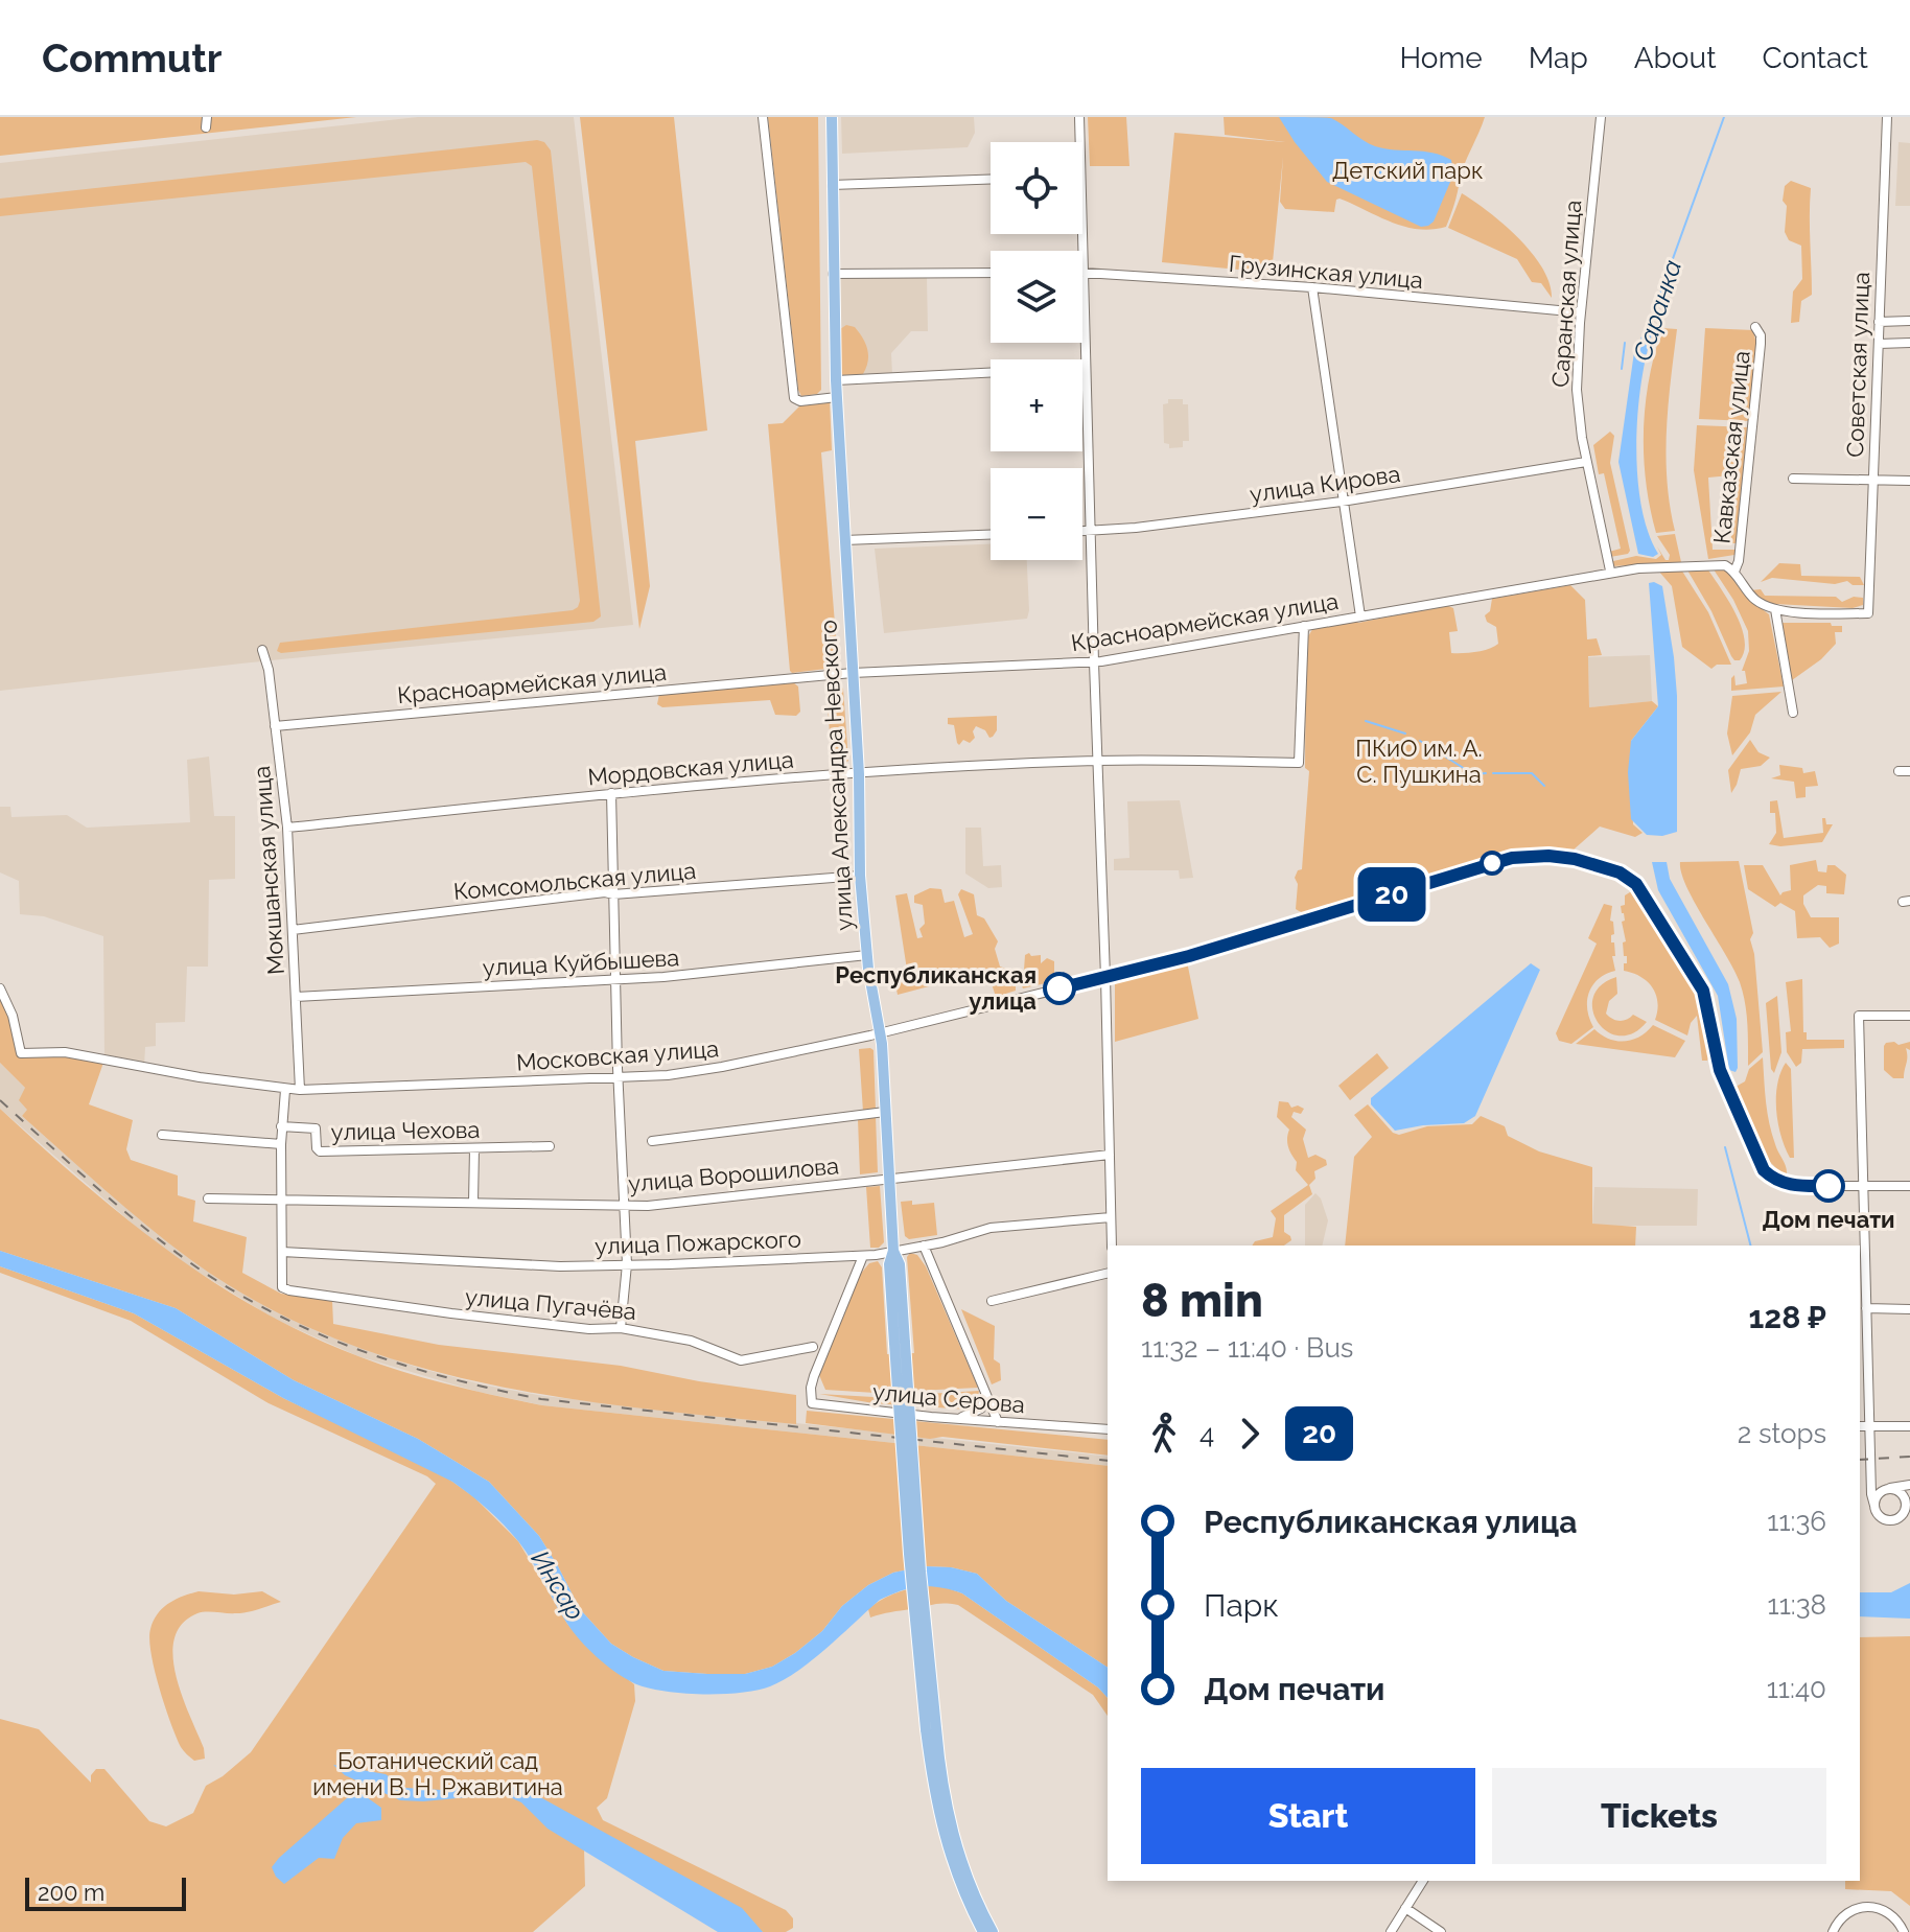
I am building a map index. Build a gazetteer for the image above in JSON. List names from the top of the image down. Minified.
{"streets":{"main road":["улица Александра Невского"],"street":["Грузинская улица","Саранская улица","Советская улица","Кавказская улица","улица Кирова","Красноармейская улица","Мордовская улица","Мокшанская улица","Комсомольская улица","улица Куйбышева","Московская улица","улица Чехова","улица Ворошилова","улица Пожарского","улица Пугачёва","улица Серова"]},"crossings":[["Грузинская улица","Саранская улица"],["Саранская улица","улица Кирова"],["Саранская улица","Красноармейская улица"],["Кавказская улица","Красноармейская улица"],["Красноармейская улица","Мордовская улица"],["Красноармейская улица","улица Александра Невского"],["Красноармейская улица","Мокшанская улица"],["Мордовская улица","улица Александра Невского"],["Мордовская улица","Мокшанская улица"],["улица Александра Невского","Комсомольская улица"],["улица Александра Невского","улица Куйбышева"],["улица Александра Невского","Московская улица"],["улица Александра Невского","улица Ворошилова"],["улица Александра Невского","улица Пожарского"],["Мокшанская улица","Комсомольская улица"],["Мокшанская улица","улица Куйбышева"],["Мокшанская улица","Московская улица"],["улица Пожарского","улица Пугачёва"],["улица Пожарского","улица Серова"]],"water":["Саранка","Инсар"],"parks":["Детский парк","ПКиО им. А. С. Пушкина","Ботанический сад имени В. Н. Ржавитина"],"places":["Республиканская улица","Дом печати"],"lines":["bus line 20"],"scale_bar":"200 m","page":{"header":"Commutr","nav":["Home","Map","About","Contact"],"on_map":"20","map_buttons":["+","−"],"heading":["8 min","11:32 – 11:40 · Bus","128 ₽"],"legs":["4","20","2 stops"],"list":[{"name":"Республиканская улица","value":"11:36"},{"name":"Парк","value":"11:38"},{"name":"Дом печати","value":"11:40"}],"buttons":["Start","Tickets"],"scale":"200 m"}}
